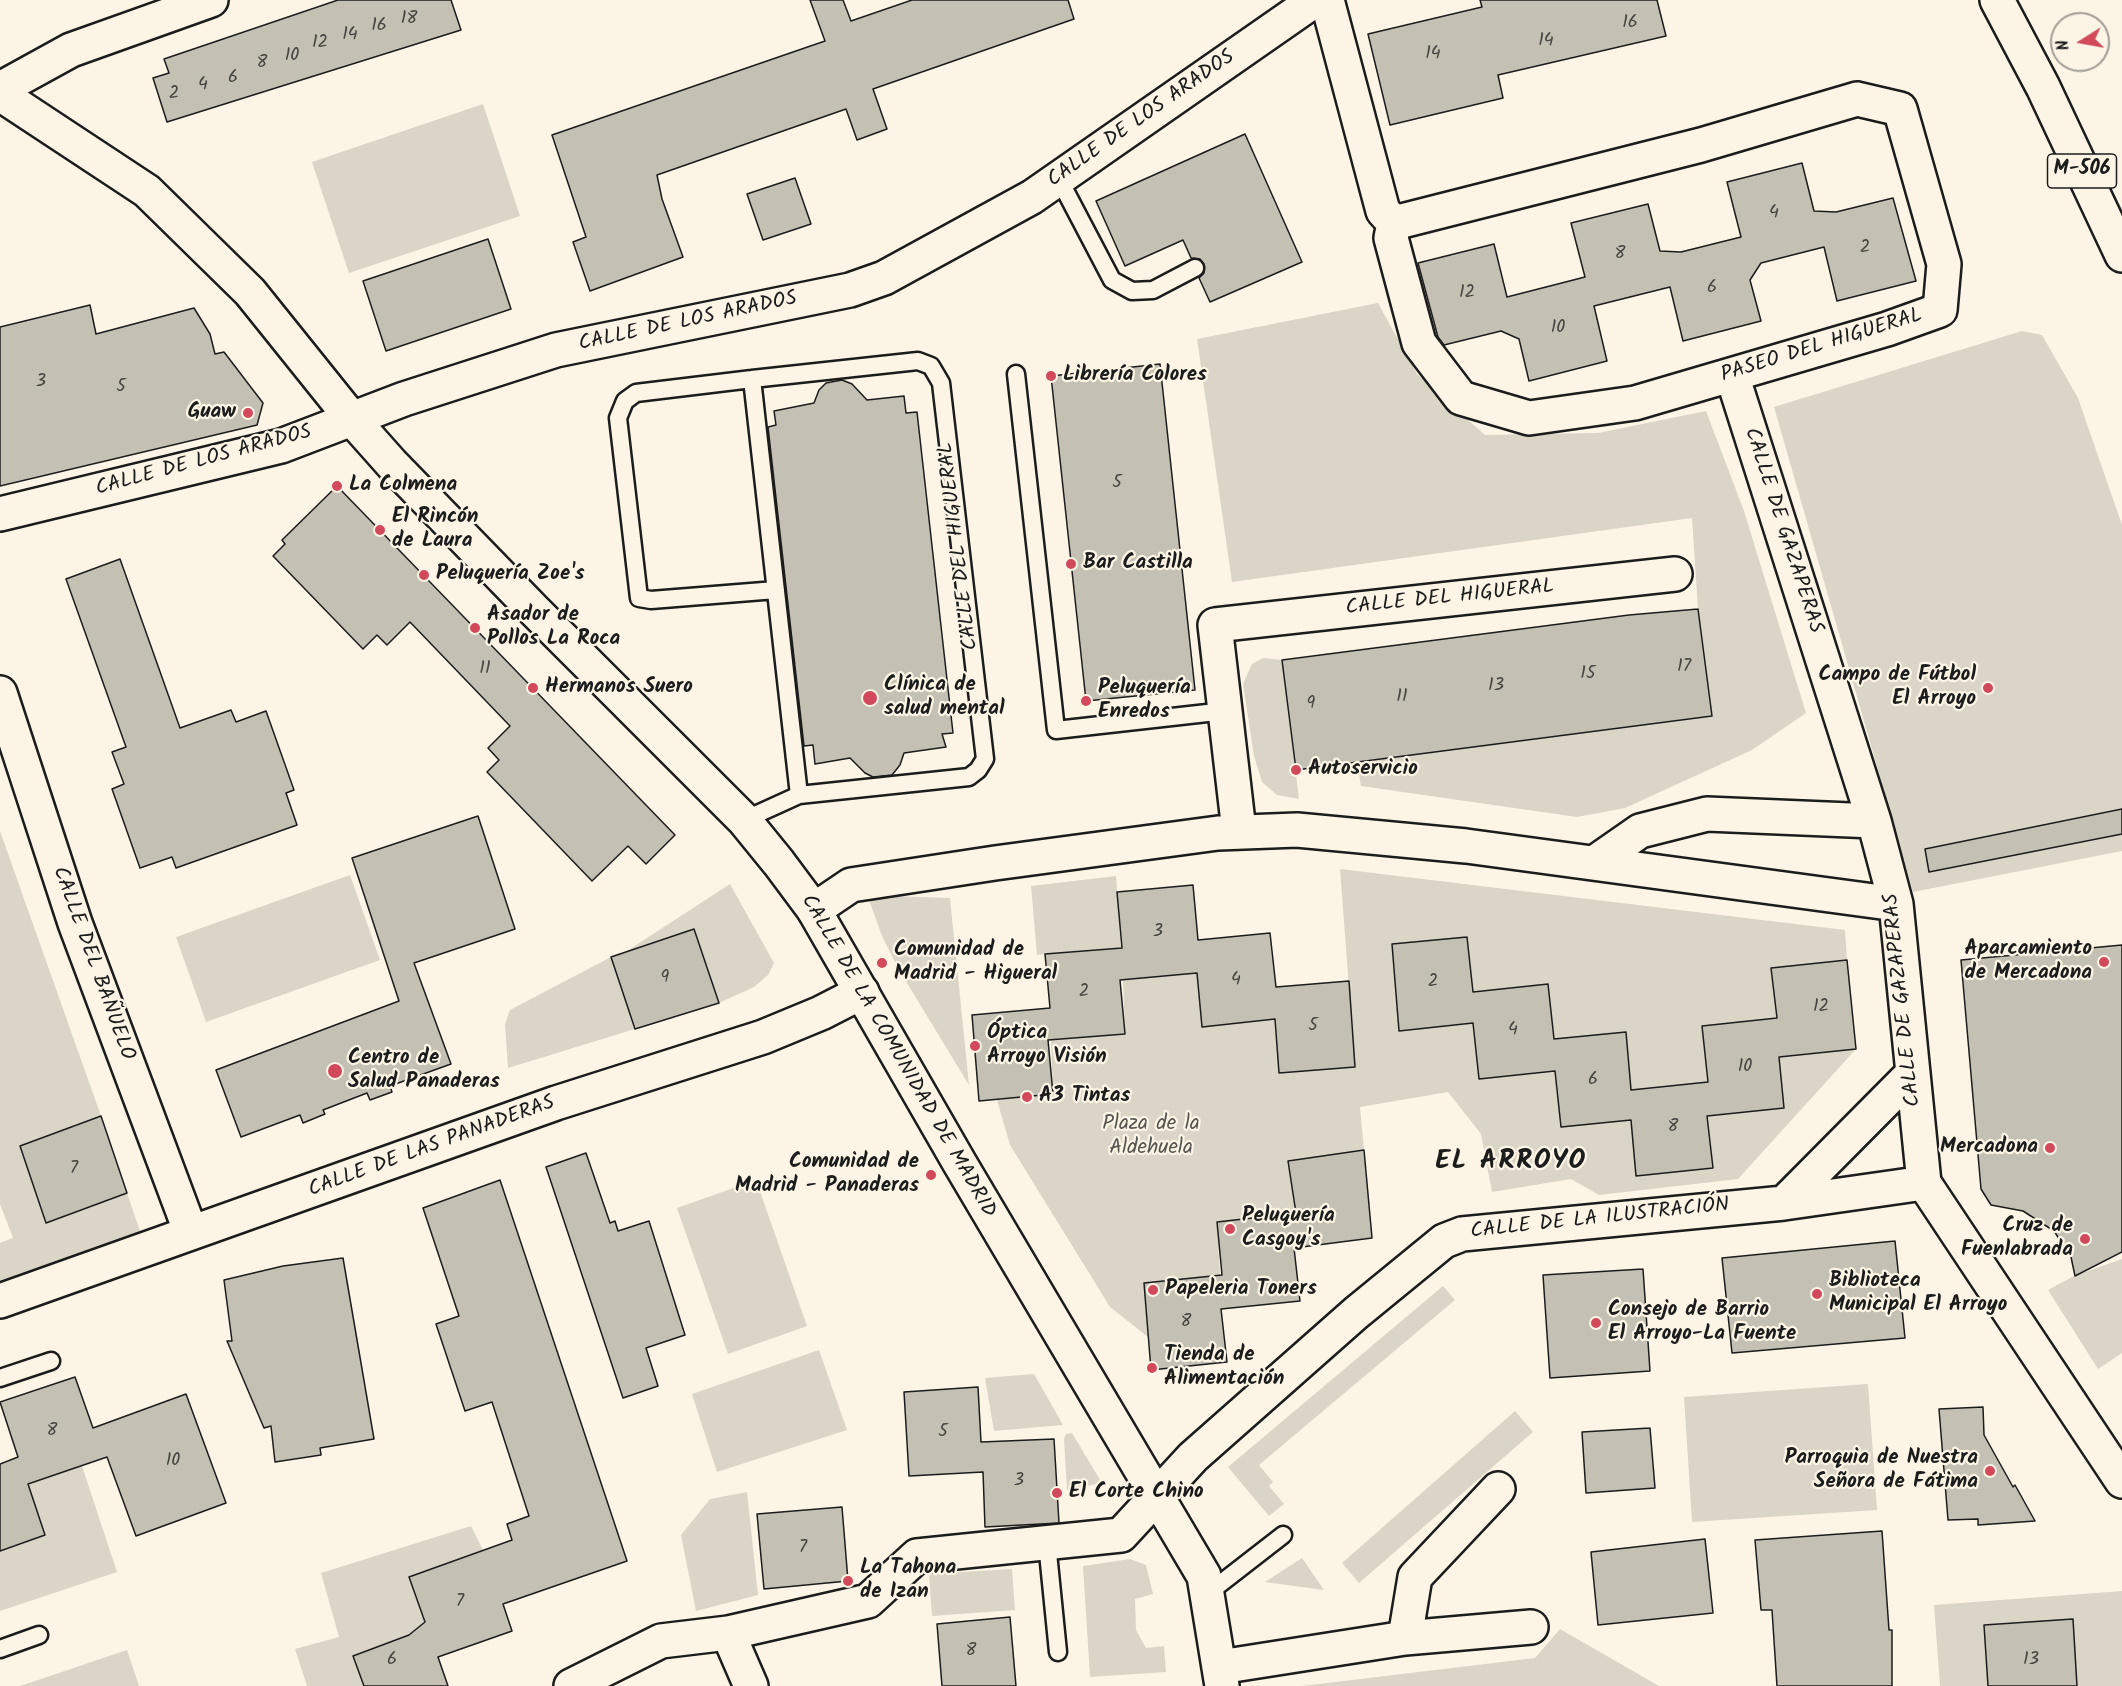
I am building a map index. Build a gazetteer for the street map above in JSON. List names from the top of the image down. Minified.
{"streets":{"main road":["CALLE DE LOS ARADOS","M-506","PASEO DEL HIGUERAL","CALLE DE GAZAPERAS","CALLE DEL HIGUERAL","CALLE DEL BAÑUELO","CALLE DE LA COMUNIDAD DE MADRID","CALLE DE LAS PANADERAS","CALLE DE LA ILUSTRACIÓN"]},"crossings":[["CALLE DE LOS ARADOS","CALLE DE LA COMUNIDAD DE MADRID"],["PASEO DEL HIGUERAL","CALLE DE GAZAPERAS"],["CALLE DE GAZAPERAS","CALLE DE LA ILUSTRACIÓN"],["CALLE DEL HIGUERAL","CALLE DE LA COMUNIDAD DE MADRID"],["CALLE DEL BAÑUELO","CALLE DE LAS PANADERAS"],["CALLE DE LA COMUNIDAD DE MADRID","CALLE DE LAS PANADERAS"],["CALLE DE LA COMUNIDAD DE MADRID","CALLE DE LA ILUSTRACIÓN"]],"districts":["EL ARROYO"],"parks":["Plaza de la Aldehuela"],"places":["Librería Colores","Guaw","La Colmena","El Rincón de Laura","Bar Castilla","Peluquería Zoe's","Asador de Pollos La Roca","Hermanos Suero","Campo de Fútbol El Arroyo","Clínica de salud mental","Peluquería Enredos","Autoservicio","Aparcamiento de Mercadona","Comunidad de Madrid - Higueral","Óptica Arroyo Visión","Centro de Salud Panaderas","A3 Tintas","Mercadona","Comunidad de Madrid - Panaderas","Peluquería Casgoy's","Cruz de Fuenlabrada","Papeleria Toners","Biblioteca Municipal El Arroyo","Consejo de Barrio El Arroyo-La Fuente","Tienda de Alimentación","Parroquia de Nuestra Señora de Fátima","El Corte Chino","La Tahona de Izan"],"house_numbers":["18","16","16","14","14","12","14","10","8","6","4","2","4","2","8","6","12","10","3","5","5","17","11","15","13","11","9","3","9","4","2","2","12","5","4","10","6","8","7","8","8","5","10","3","7","7","8","6","13"],"north":"left"}
